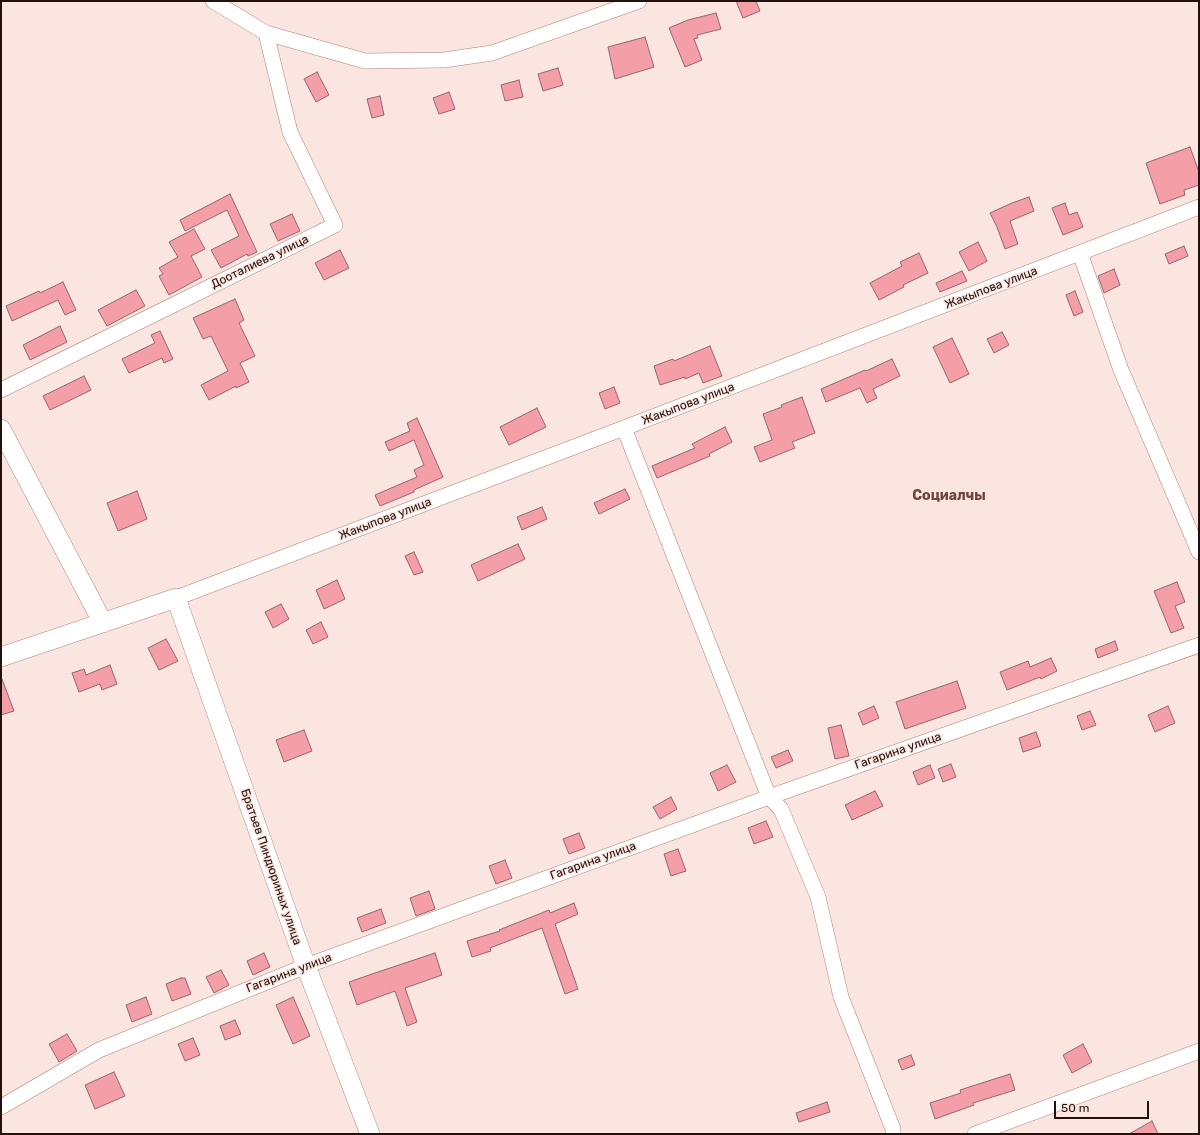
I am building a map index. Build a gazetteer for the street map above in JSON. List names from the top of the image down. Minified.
{"streets":{"street":["Дооталиева улица","Жакыпова улица","Гагарина улица","Братьев Пиндюриных улица"]},"crossings":[["Жакыпова улица","Братьев Пиндюриных улица"],["Гагарина улица","Братьев Пиндюриных улица"]],"districts":["Социалчы"],"scale_bar":"50 m"}
